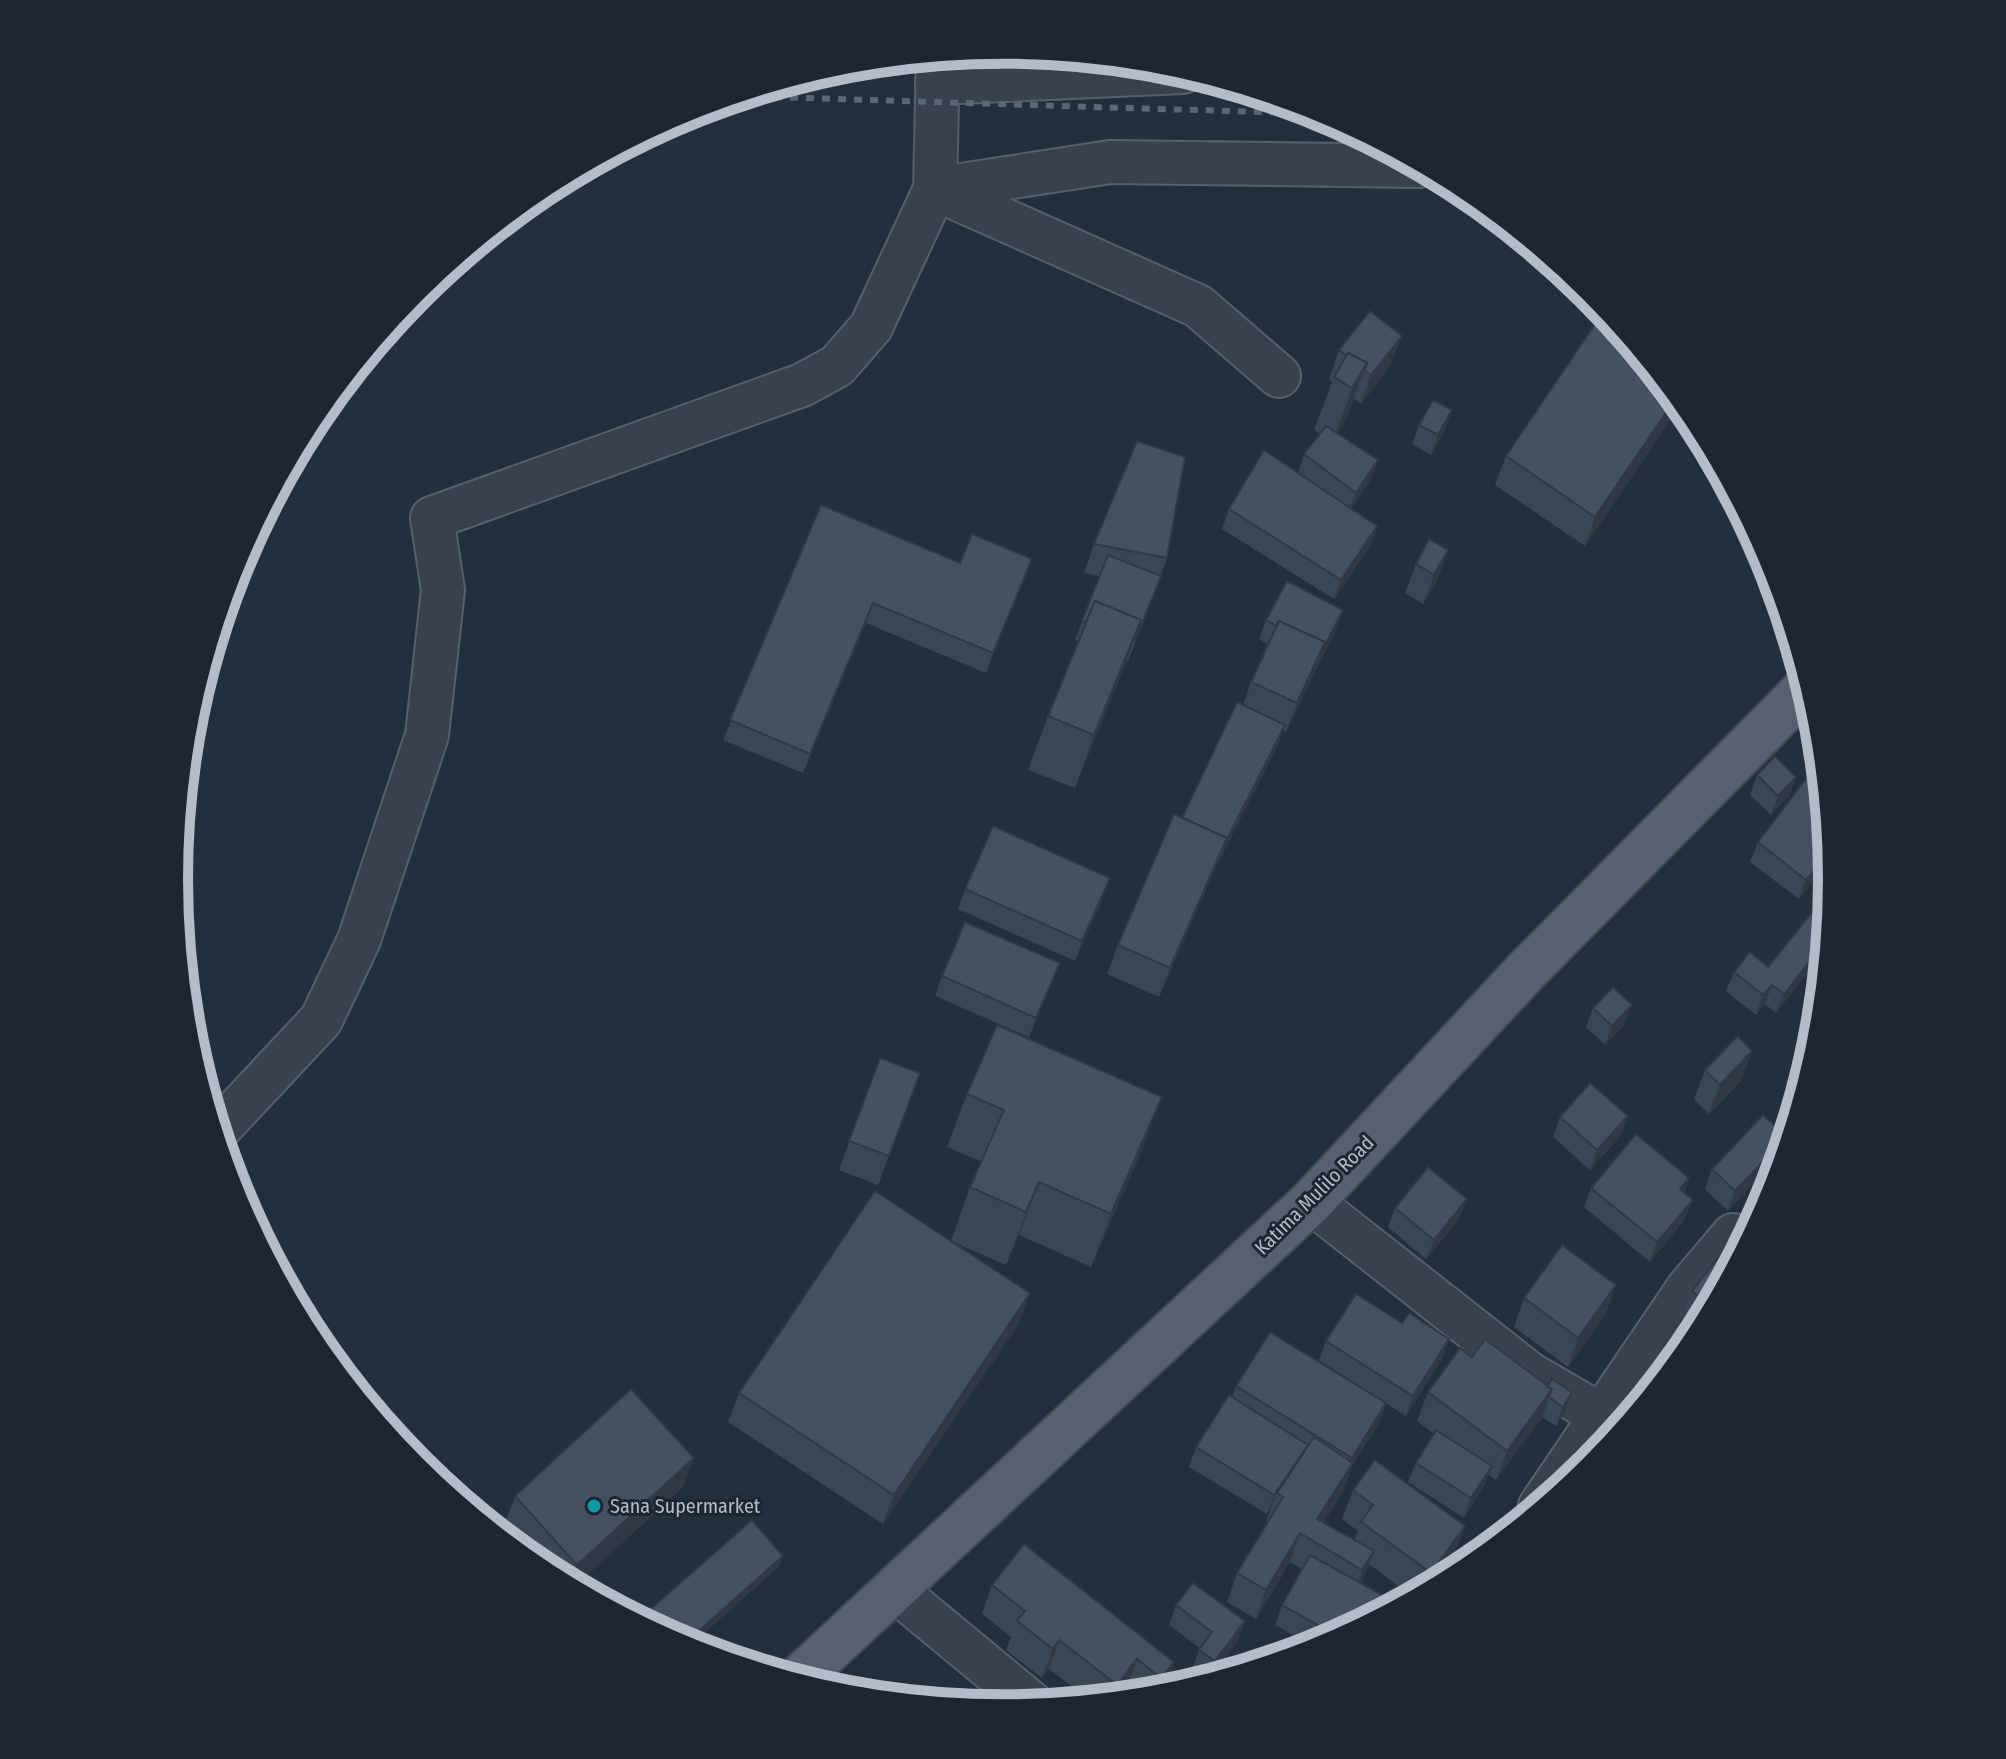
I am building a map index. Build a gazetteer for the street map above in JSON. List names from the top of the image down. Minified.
{"streets":{"main road":["Katima Mulilo Road"]},"places":["Sana Supermarket"]}
